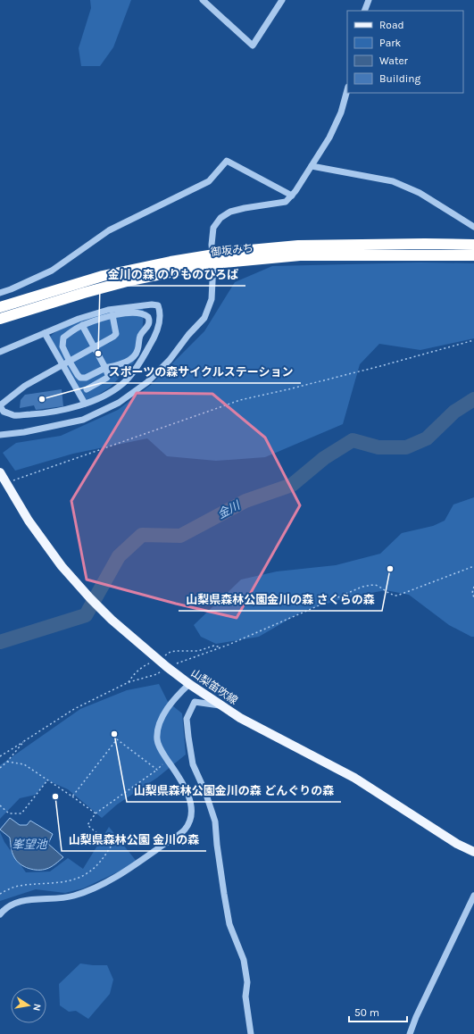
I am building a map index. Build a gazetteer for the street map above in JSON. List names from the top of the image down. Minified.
{"streets":{"highway":["御坂みち"],"main road":["山梨笛吹線"]},"water":["金川","峯望池"],"places":["金川の森 のりものひろば","スポーツの森サイクルステーション","山梨県森林公園金川の森 さくらの森","山梨県森林公園金川の森 どんぐりの森","山梨県森林公園 金川の森"],"legend":["Road","Park","Water","Building"],"scale_bar":"50 m","north":"right"}
